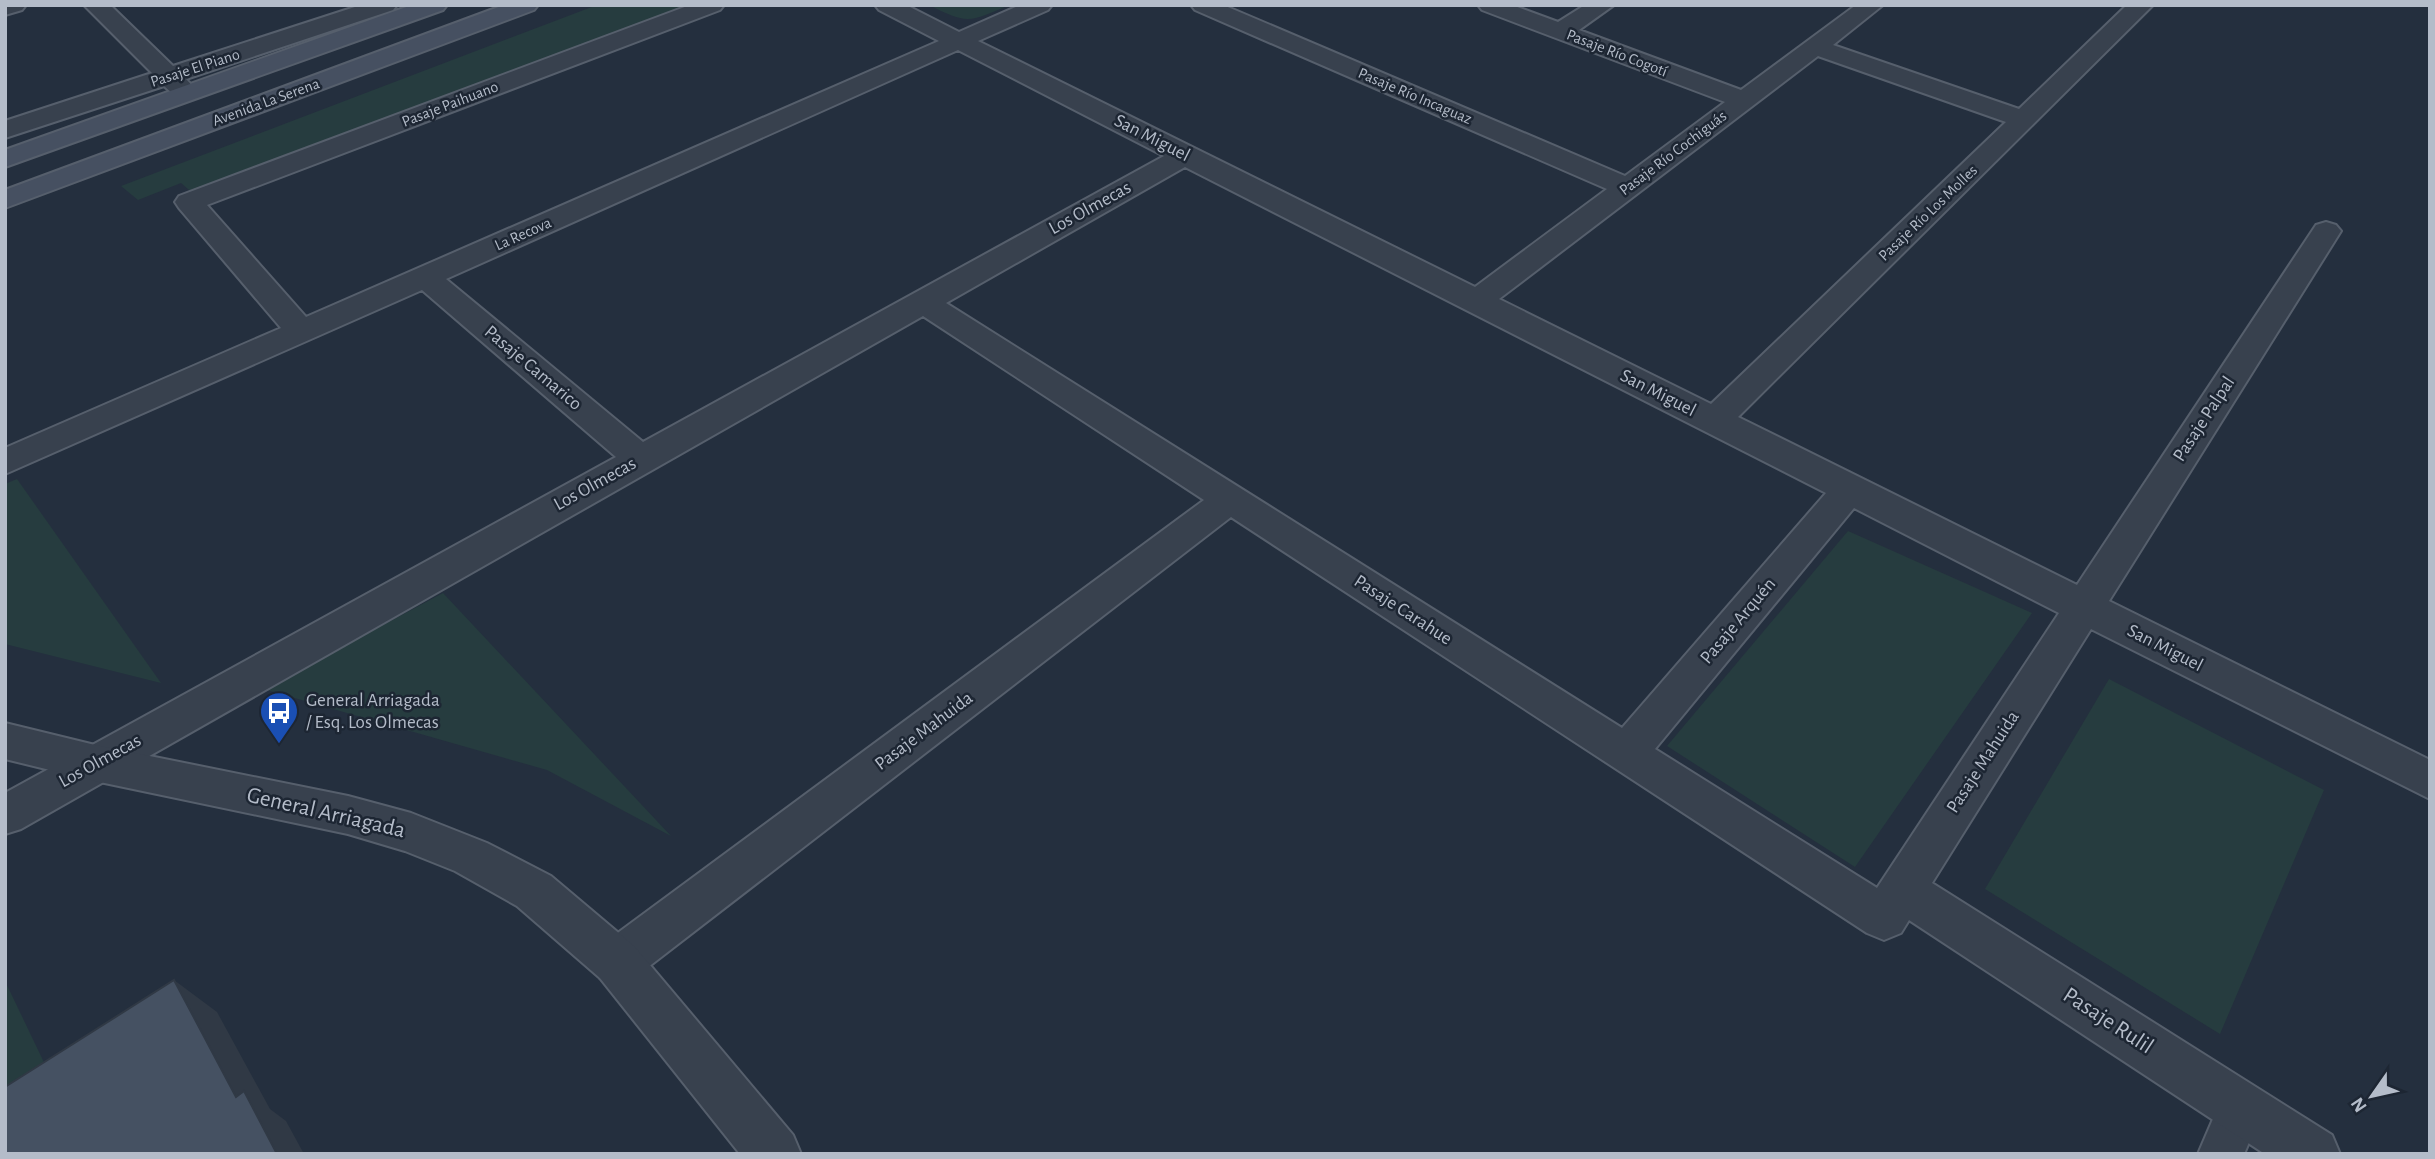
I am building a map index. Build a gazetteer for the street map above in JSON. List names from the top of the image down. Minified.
{"streets":{"main road":["Avenida La Serena"],"street":["Pasaje Río Cogotí","Pasaje El Piano","Pasaje Río Incaguaz","Pasaje Paihuano","San Miguel","Pasaje Río Cochiguás","Los Olmecas","Pasaje Río Los Molles","La Recova","Pasaje Camarico","Pasaje Palpal","Pasaje Carahue","Pasaje Arquén","Pasaje Mahuida","General Arriagada","Pasaje Rulil"]},"crossings":[["Pasaje Río Cogotí","Pasaje Río Cochiguás"],["Pasaje El Piano","Avenida La Serena"],["Pasaje Río Incaguaz","Pasaje Río Cochiguás"],["Pasaje Paihuano","La Recova"],["San Miguel","Pasaje Río Cochiguás"],["San Miguel","Los Olmecas"],["San Miguel","Pasaje Río Los Molles"],["San Miguel","La Recova"],["San Miguel","Pasaje Palpal"],["San Miguel","Pasaje Arquén"],["San Miguel","Pasaje Mahuida"],["Los Olmecas","Pasaje Camarico"],["Los Olmecas","Pasaje Carahue"],["Los Olmecas","General Arriagada"],["La Recova","Pasaje Camarico"],["Pasaje Palpal","Pasaje Mahuida"],["Pasaje Carahue","Pasaje Arquén"],["Pasaje Carahue","Pasaje Mahuida"],["Pasaje Carahue","Pasaje Rulil"],["Pasaje Mahuida","General Arriagada"],["Pasaje Mahuida","Pasaje Rulil"]],"places":{"bus stop":["General Arriagada / Esq. Los Olmecas"]},"north":"bottom left"}
